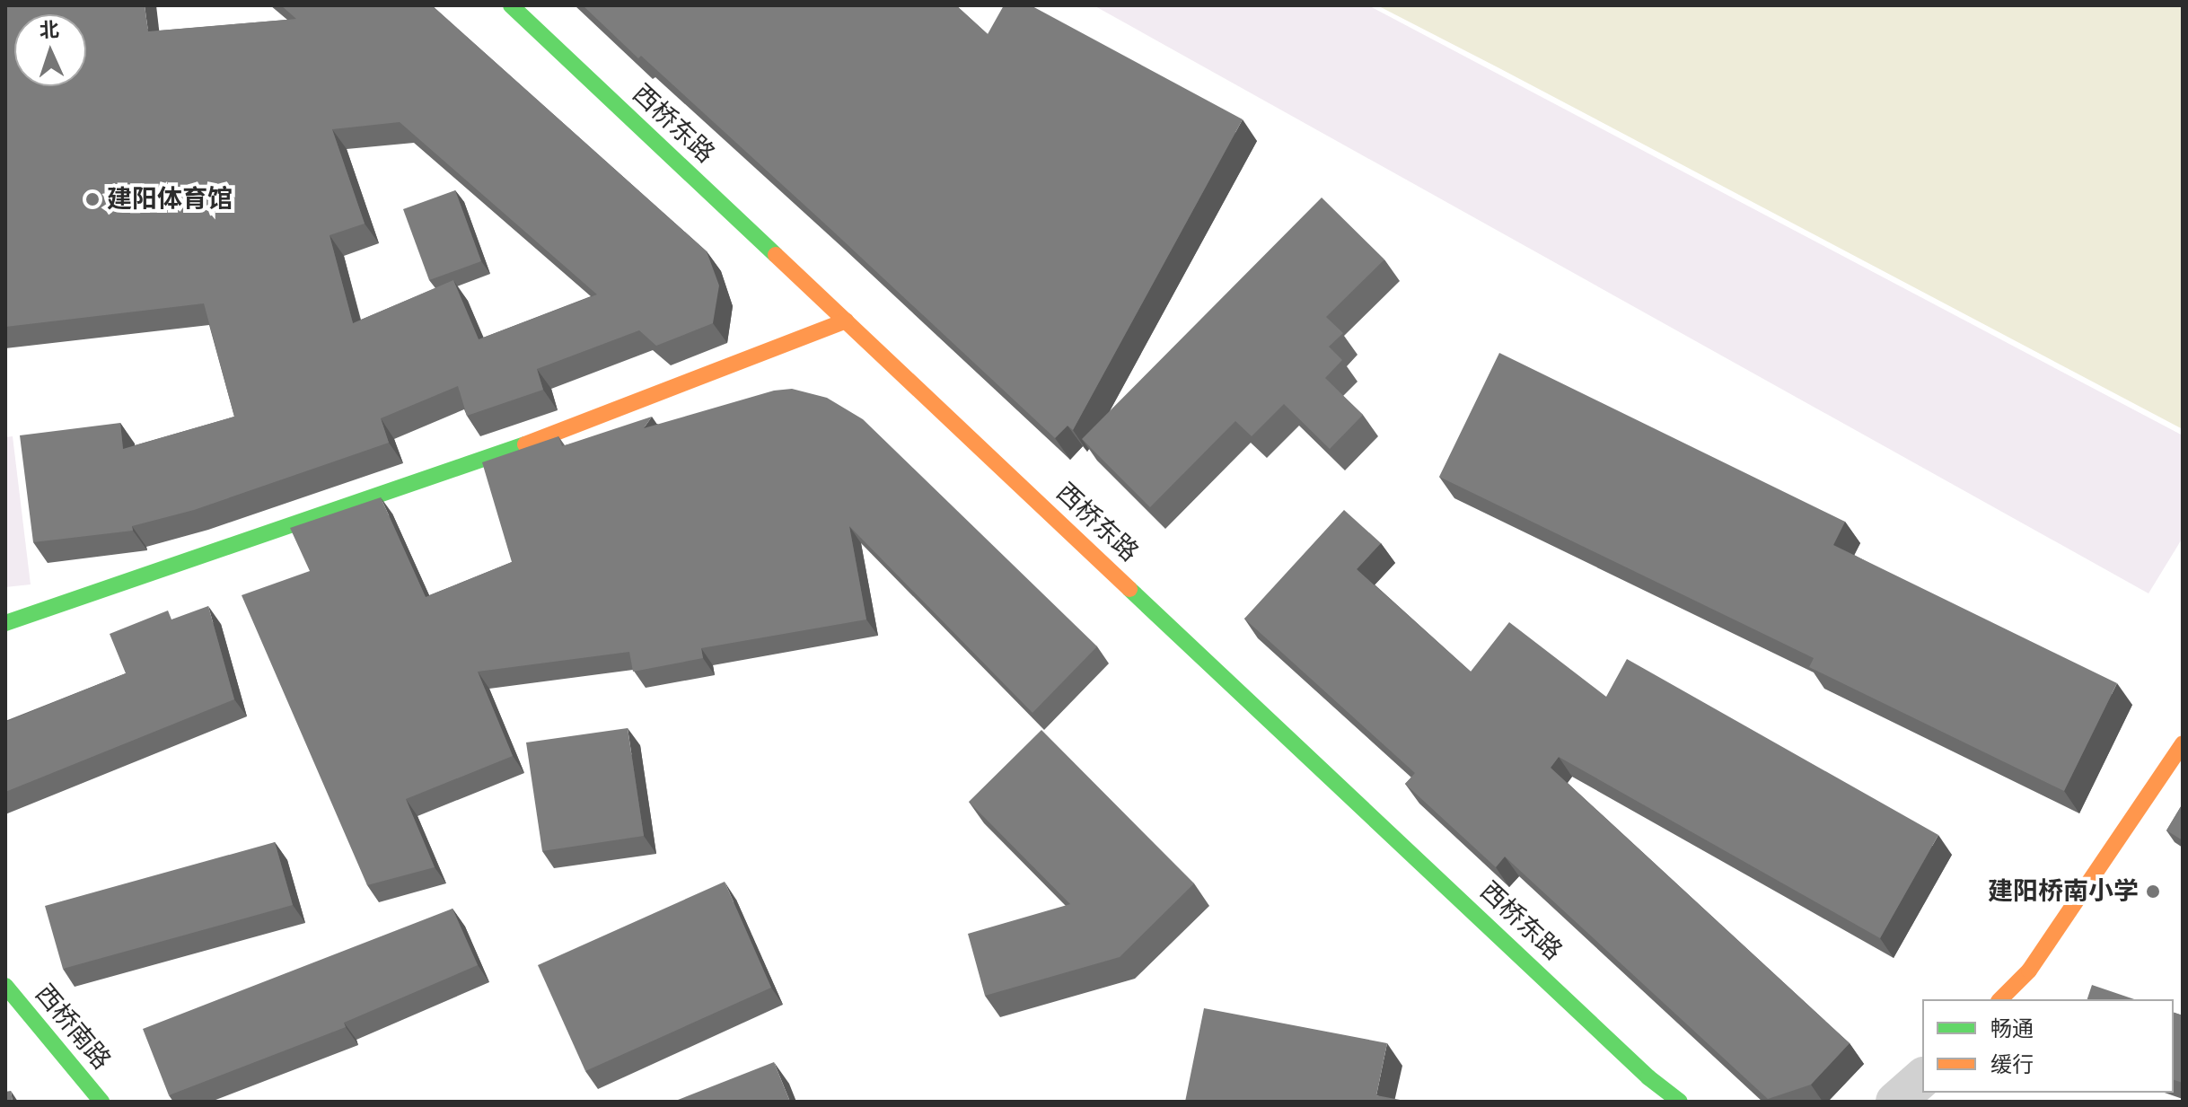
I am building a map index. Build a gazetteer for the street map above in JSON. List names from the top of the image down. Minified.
{"streets":{"main road":["西桥东路","西桥南路"]},"places":["建阳体育馆","建阳桥南小学"],"legend":["畅通","缓行"],"north":"top"}
